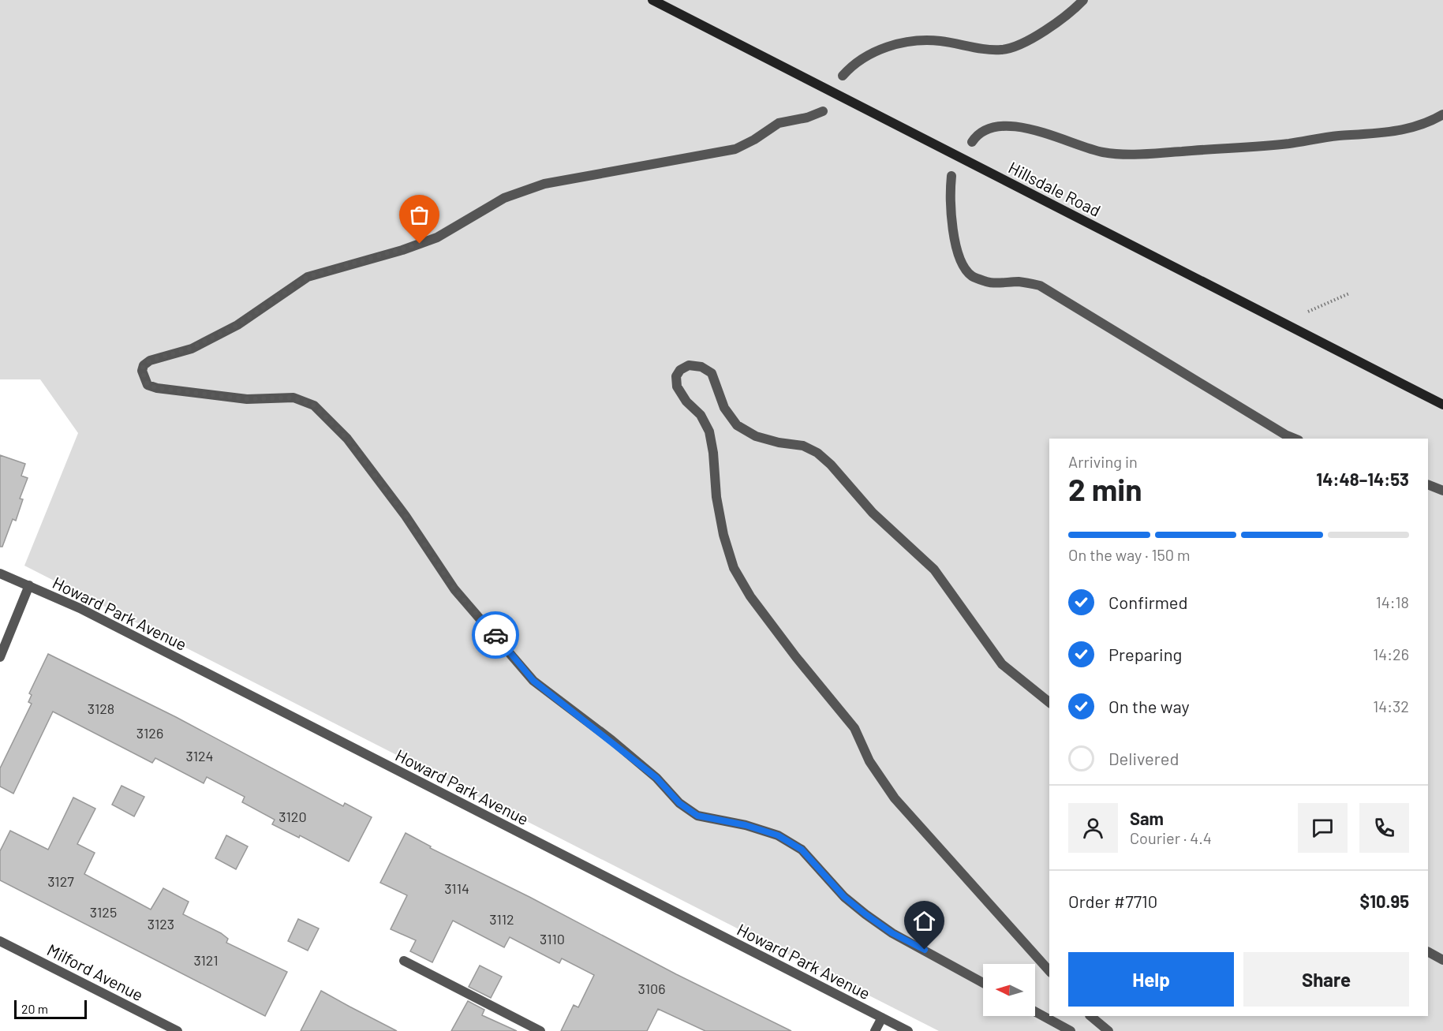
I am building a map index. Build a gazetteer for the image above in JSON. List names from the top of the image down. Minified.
{"streets":{"main road":["Hillsdale Road"],"street":["Howard Park Avenue","Milford Avenue"]},"house_numbers":["3128","3126","3124","3120","3127","3114","3125","3112","3123","3110","3121","3106"],"scale_bar":"20 m","north":"left","page":{"heading":["2 min","Arriving in","14:48–14:53"],"panel":["Sam","Courier · 4.4","Order #7710","$10.95"],"bar":"On the way · 150 m","list":[["Confirmed","14:18"],["Preparing","14:26"],["On the way","14:32"],"Delivered"],"buttons":["Help","Share"],"scale":"20 m"}}
